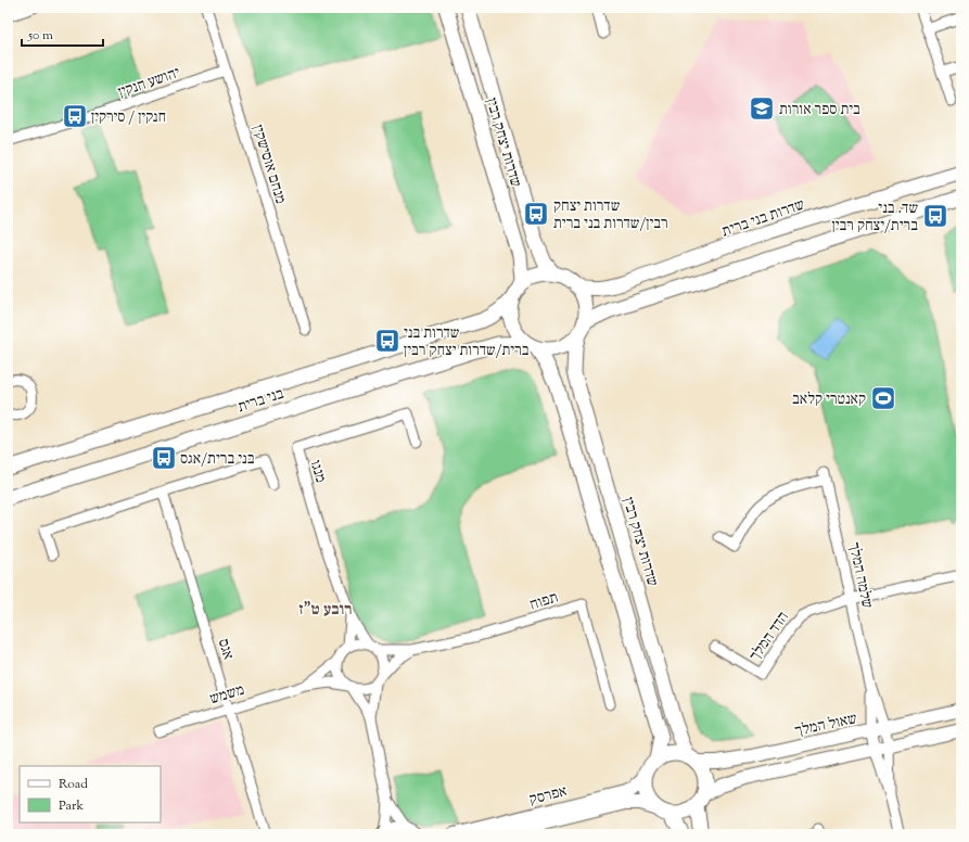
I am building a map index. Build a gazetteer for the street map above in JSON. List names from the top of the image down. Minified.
{"streets":{"main road":["שדרות יצחק רבין","שדרות בני ברית","בני ברית"],"street":["יהושע חנקין","מנחם אוסישקין","מנגו","שלמה המלך","תפוח","הדד המלך","אגס","משמש","שאול המלך","אפרסק"]},"crossings":[["יהושע חנקין","מנחם אוסישקין"],["שדרות יצחק רבין","שדרות בני ברית"],["שדרות יצחק רבין","בני ברית"],["שדרות יצחק רבין","שאול המלך"],["שדרות יצחק רבין","אפרסק"],["שדרות בני ברית","בני ברית"],["מנגו","תפוח"],["מנגו","משמש"],["שלמה המלך","הדד המלך"],["שלמה המלך","שאול המלך"],["תפוח","משמש"],["אגס","משמש"],["שאול המלך","אפרסק"]],"districts":["רובע ט\"ז"],"places":{"school or university":["בית ספר אורות"],"bus stop":["חנקין / סירקין","שדרות יצחק רבין/שדרות בני ברית","שד. בני ברית/יצחק רבין","שדרות בני ברית/שדרות יצחק רבין","בני ברית/אגס"],"sports":["קאנטרי קלאב"]},"legend":["Road","Park"],"scale_bar":"50 m"}
